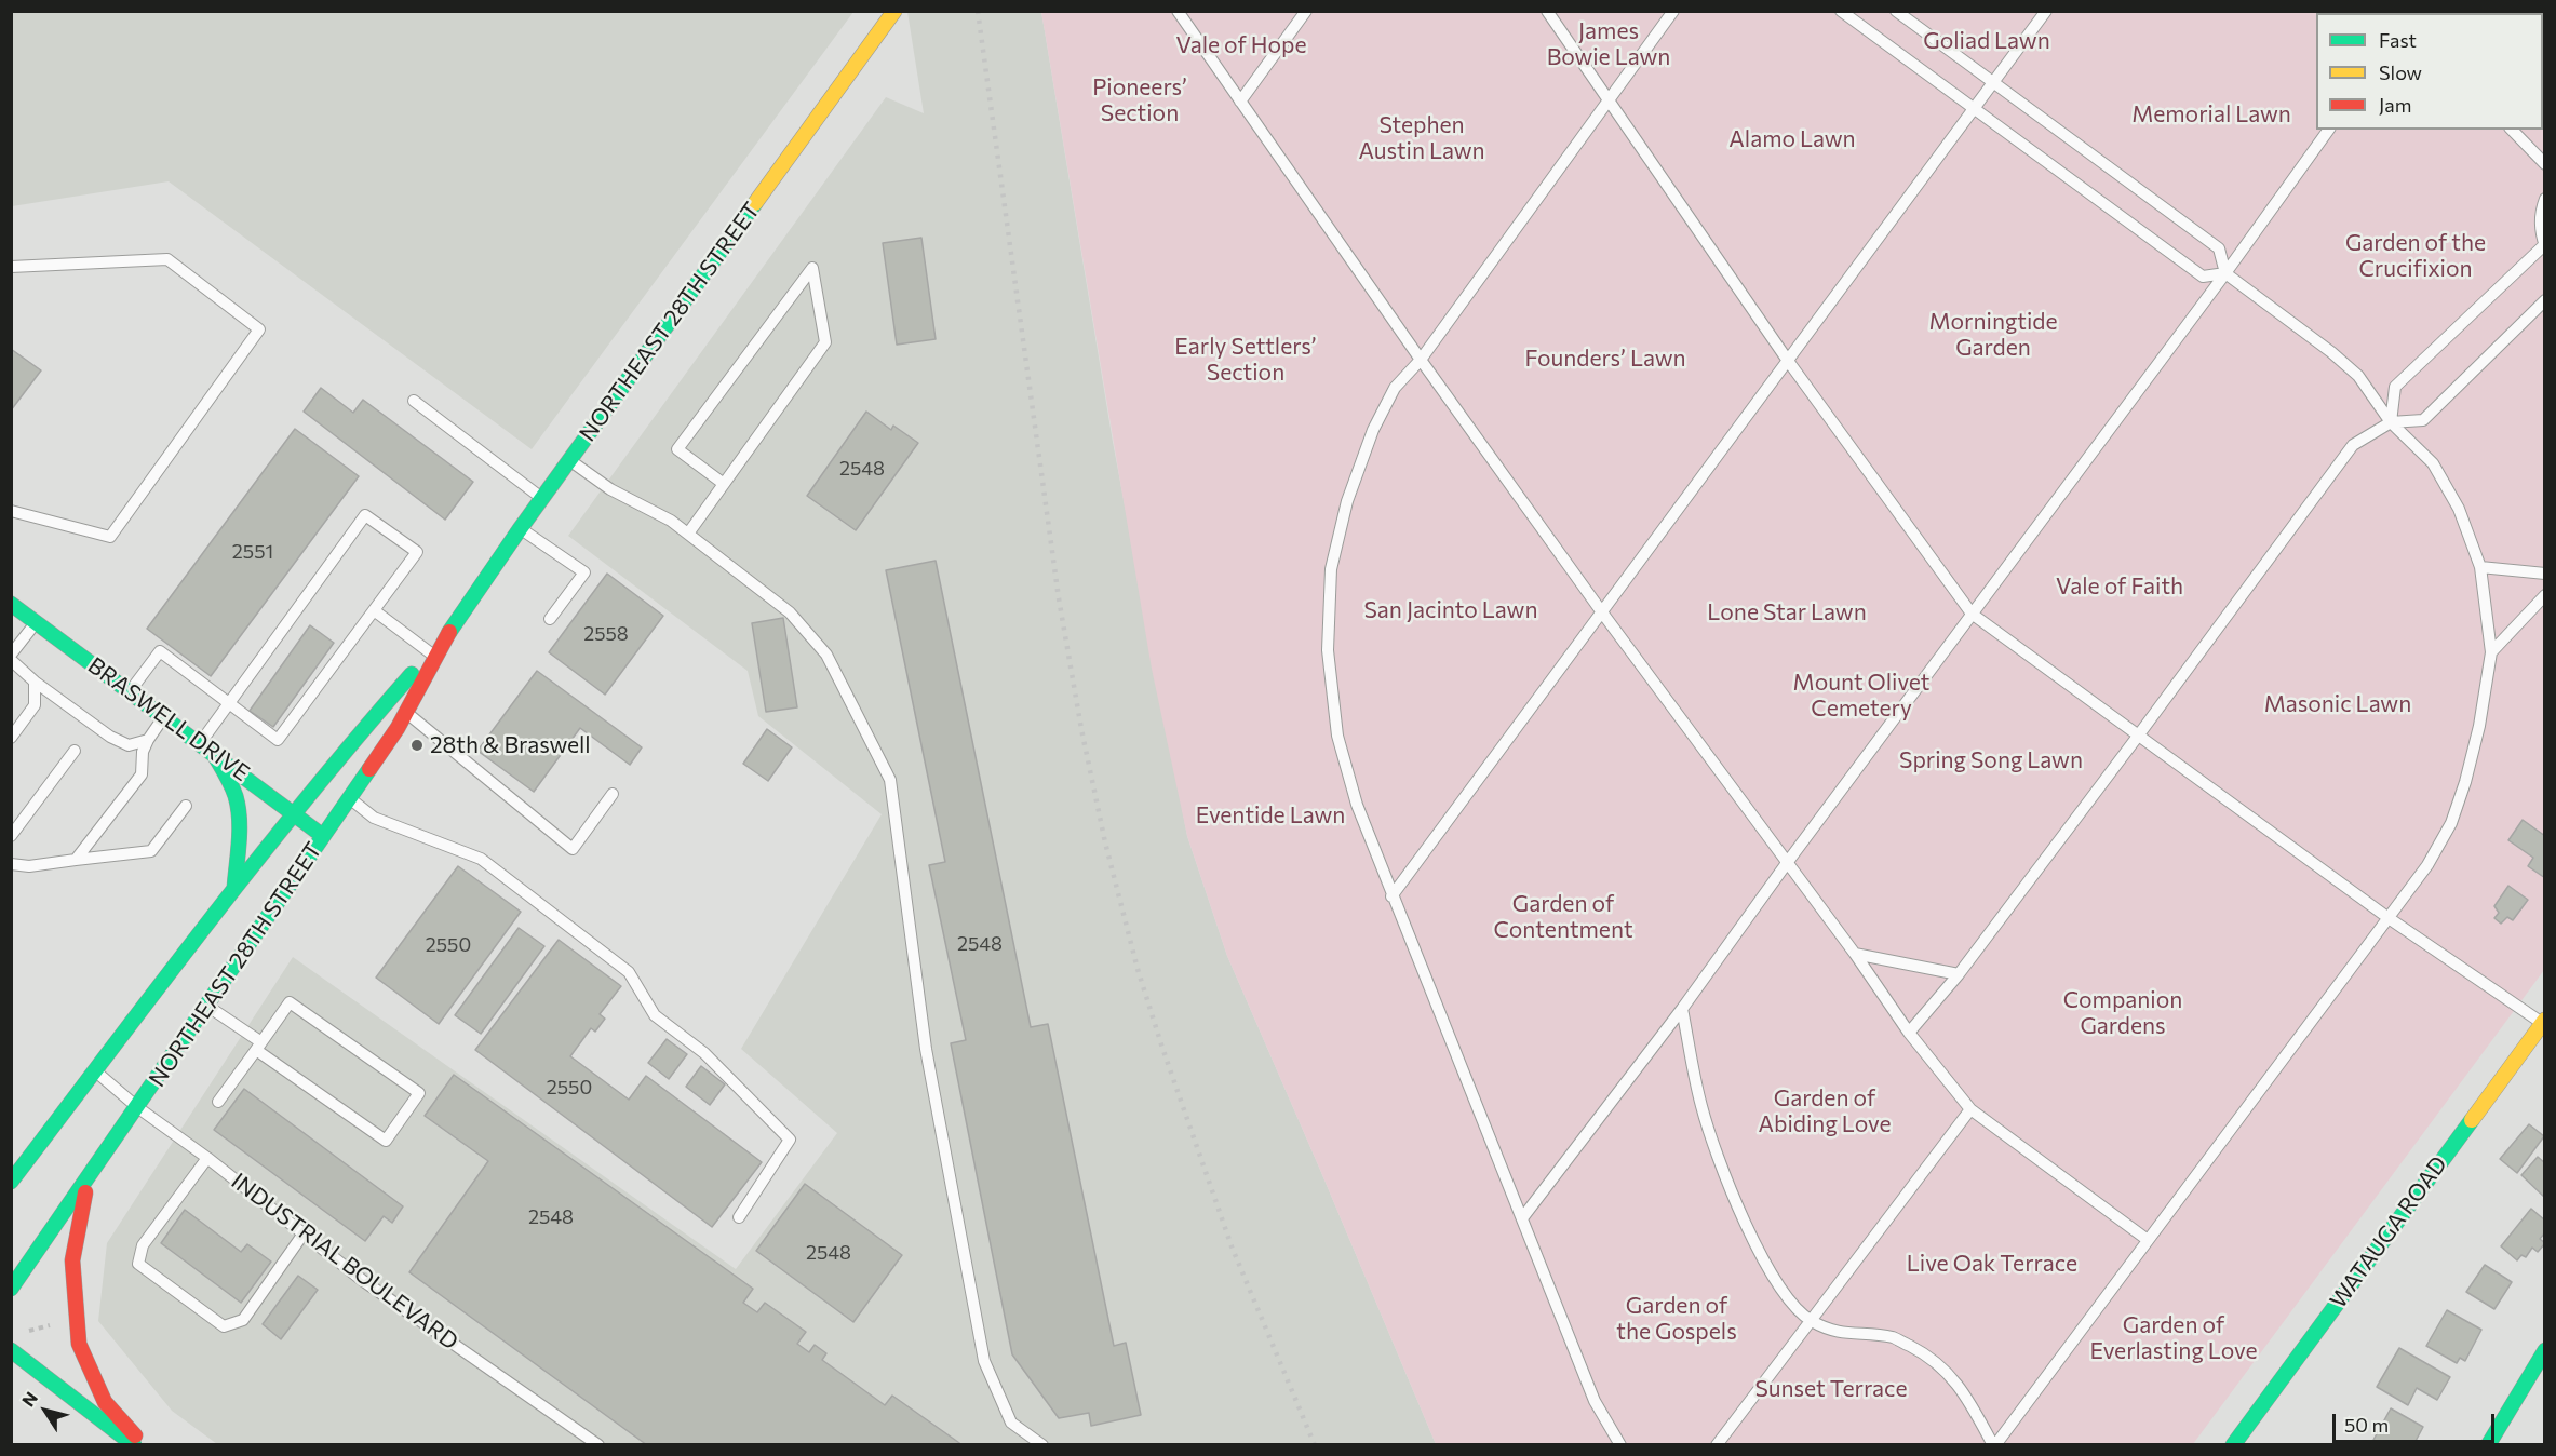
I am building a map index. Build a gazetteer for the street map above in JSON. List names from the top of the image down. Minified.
{"streets":{"main road":["NORTHEAST 28TH STREET","BRASWELL DRIVE","WATAUGA ROAD"],"lane":["INDUSTRIAL BOULEVARD"]},"crossings":[["NORTHEAST 28TH STREET","BRASWELL DRIVE"],["NORTHEAST 28TH STREET","INDUSTRIAL BOULEVARD"]],"parks":["James Bowie Lawn","Goliad Lawn","Vale of Hope","Pioneers’ Section","Memorial Lawn","Stephen Austin Lawn","Alamo Lawn","Garden of the Crucifixion","Morningtide Garden","Early Settlers’ Section","Founders’ Lawn","Vale of Faith","San Jacinto Lawn","Lone Star Lawn","Mount Olivet Cemetery","Masonic Lawn","Spring Song Lawn","Eventide Lawn","Garden of Contentment","Companion Gardens","Garden of Abiding Love","Live Oak Terrace","Garden of the Gospels","Garden of Everlasting Love","Sunset Terrace"],"places":["28th & Braswell"],"house_numbers":["2548","2551","2558","2548","2550","2550","2548","2548"],"legend":["Fast","Slow","Jam"],"scale_bar":"50 m","north":"top left"}
